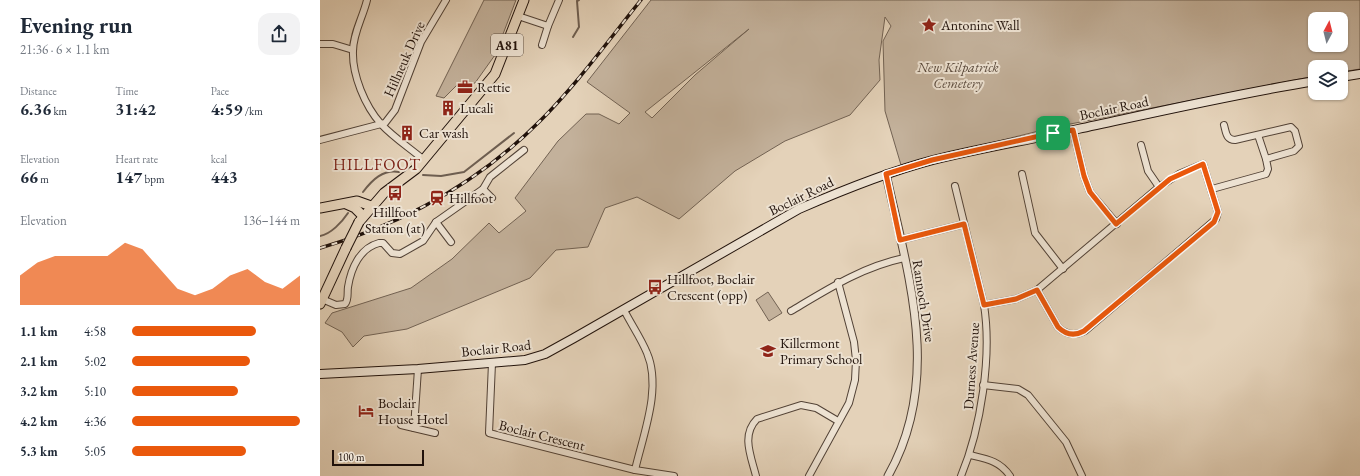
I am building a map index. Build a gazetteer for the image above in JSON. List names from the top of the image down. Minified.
{"streets":{"main road":["A81","Boclair Road"],"street":["Hillneuk Drive","Rannoch Drive","Durness Avenue","Boclair Crescent"]},"crossings":[["Boclair Road","Rannoch Drive"],["Boclair Road","Boclair Crescent"]],"districts":["HILLFOOT"],"parks":["New Kilpatrick Cemetery"],"places":{"place":["Antonine Wall"],"office":["Rettie"],"building":["Lucali","Car wash"],"bus stop":["Hillfoot Station (at)","Hillfoot, Boclair Crescent (opp)"],"station":["Hillfoot"],"school or university":["Killermont Primary School"],"hotel":["Boclair House Hotel"]},"scale_bar":"100 m","north":"top","page":{"heading":["Evening run","21:36 · 6 × 1.1 km"],"stats":[["Distance","6.36 km"],["Time","31:42"],["Pace","4:59 /km"],["Elevation","66 m"],["Heart rate","147 bpm"],["kcal","443"]],"chart":["Elevation","136–144 m"],"list":[{"name":"1.1 km","note":"4:58"},{"name":"2.1 km","note":"5:02"},{"name":"3.2 km","note":"5:10"},{"name":"4.2 km","note":"4:36"},{"name":"5.3 km","note":"5:05"}],"scale":"100 m"}}
